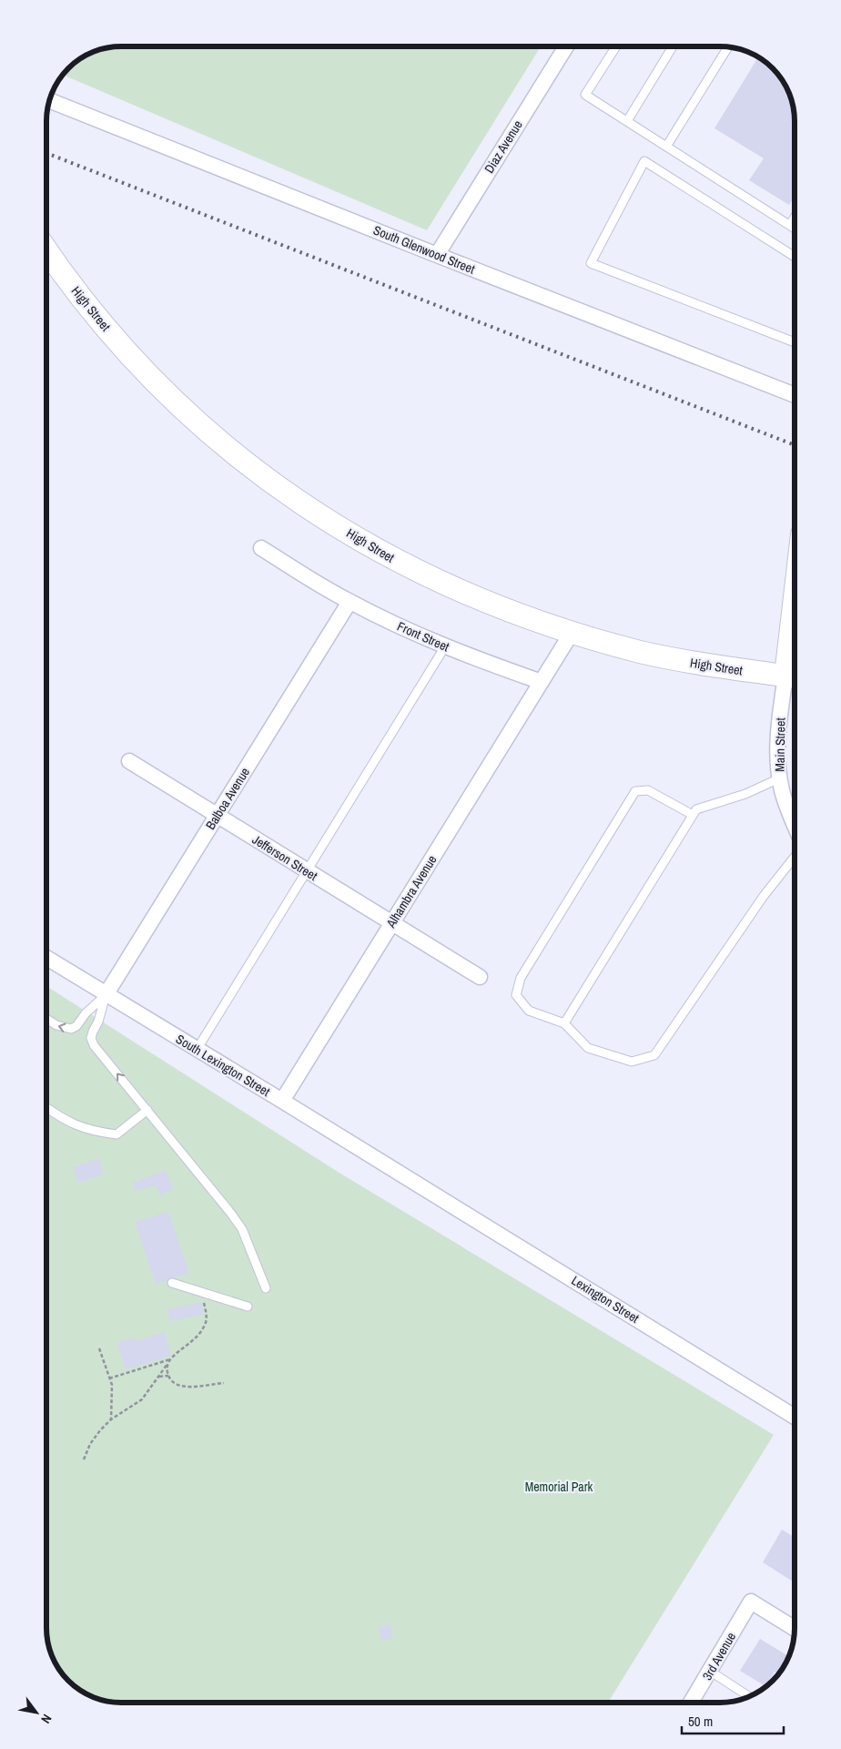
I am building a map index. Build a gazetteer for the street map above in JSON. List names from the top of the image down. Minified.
{"streets":{"main road":["High Street","Main Street"],"street":["Diaz Avenue","South Glenwood Street","Front Street","Balboa Avenue","Jefferson Street","Alhambra Avenue","South Lexington Street","Lexington Street","3rd Avenue"]},"crossings":[["Diaz Avenue","South Glenwood Street"],["High Street","Main Street"],["Front Street","Balboa Avenue"],["Front Street","Alhambra Avenue"],["Balboa Avenue","Jefferson Street"],["Balboa Avenue","South Lexington Street"],["Jefferson Street","Alhambra Avenue"],["Alhambra Avenue","South Lexington Street"],["South Lexington Street","Lexington Street"]],"parks":["Memorial Park"],"scale_bar":"50 m","north":"bottom right"}
